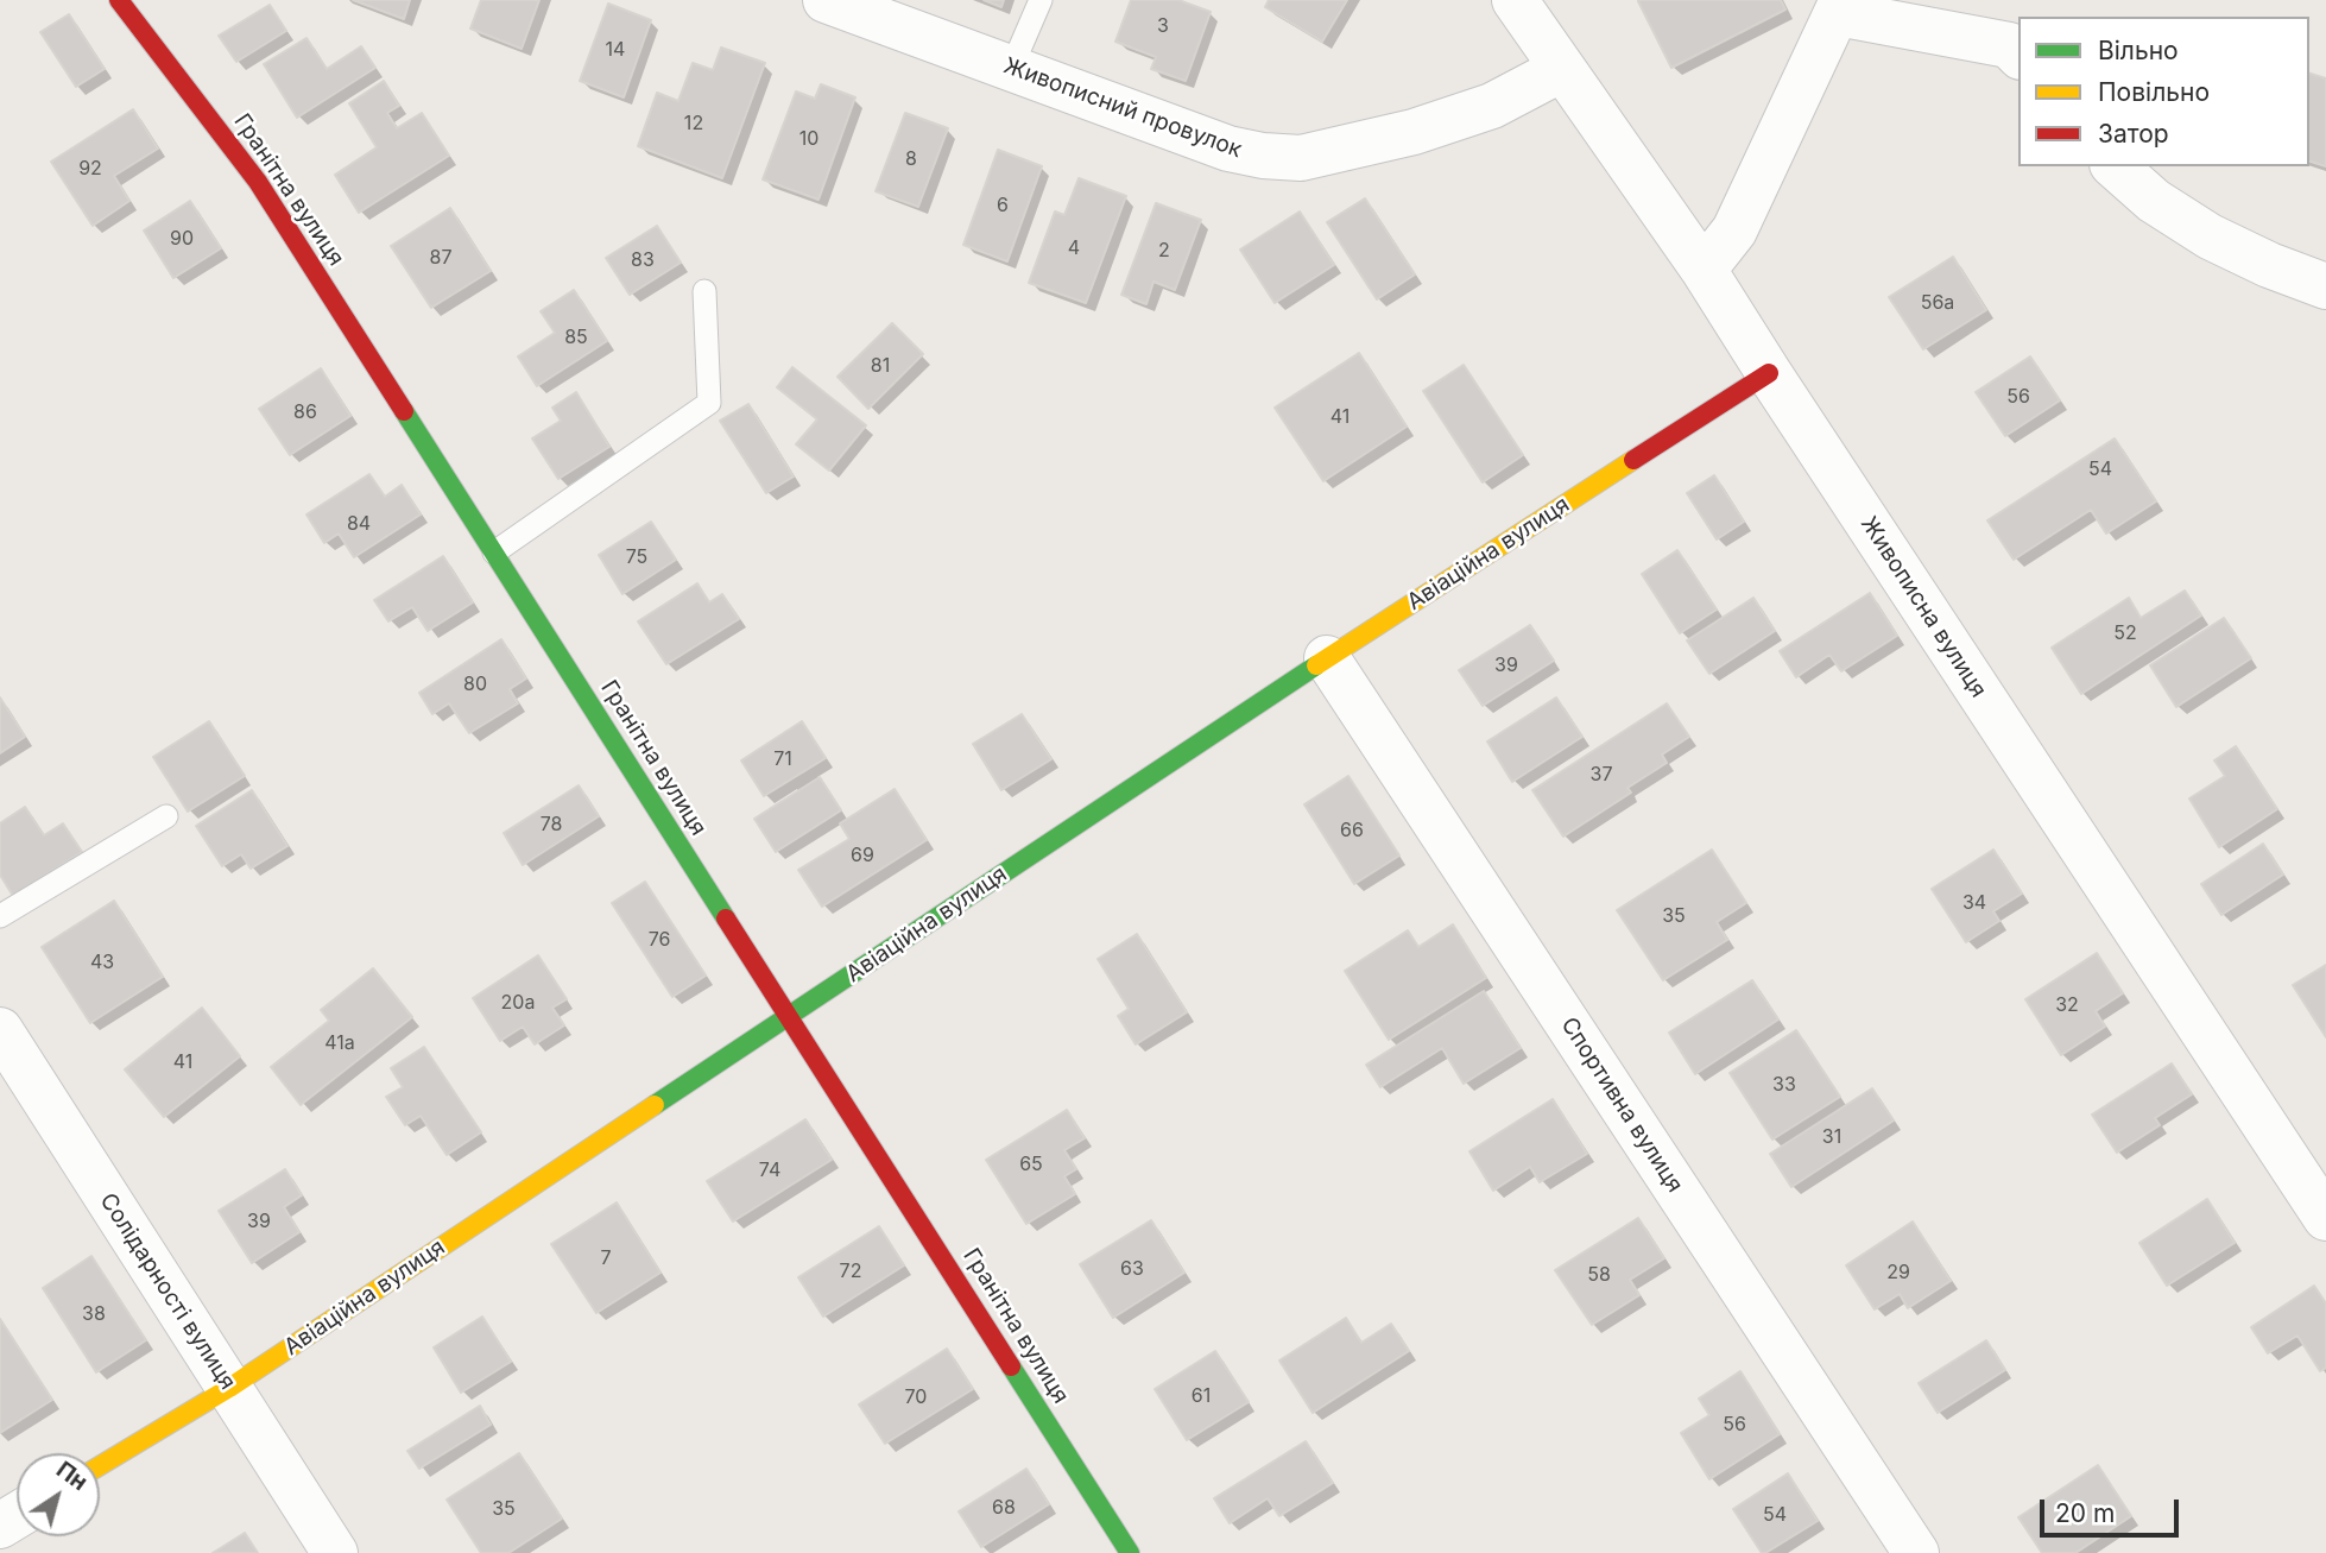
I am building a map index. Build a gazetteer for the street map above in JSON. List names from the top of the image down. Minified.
{"streets":{"street":["Живописний провулок","Гранітна вулиця","Авіаційна вулиця","Живописна вулиця","Спортивна вулиця","Солідарності вулиця"]},"crossings":[["Живописний провулок","Живописна вулиця"],["Гранітна вулиця","Авіаційна вулиця"],["Авіаційна вулиця","Живописна вулиця"],["Авіаційна вулиця","Спортивна вулиця"],["Авіаційна вулиця","Солідарності вулиця"]],"house_numbers":["3","14","12","10","8","92","6","90","4","2","87","83","56а","85","81","56","86","41","54","84","75","52","39","80","71","37","78","66","69","34","35","76","43","20а","32","41а","41","33","31","65","74","39","7","63","72","29","58","38","61","70","56","68","35","54"],"legend":["Вільно","Повільно","Затор"],"scale_bar":"20 m","north":"top right"}
